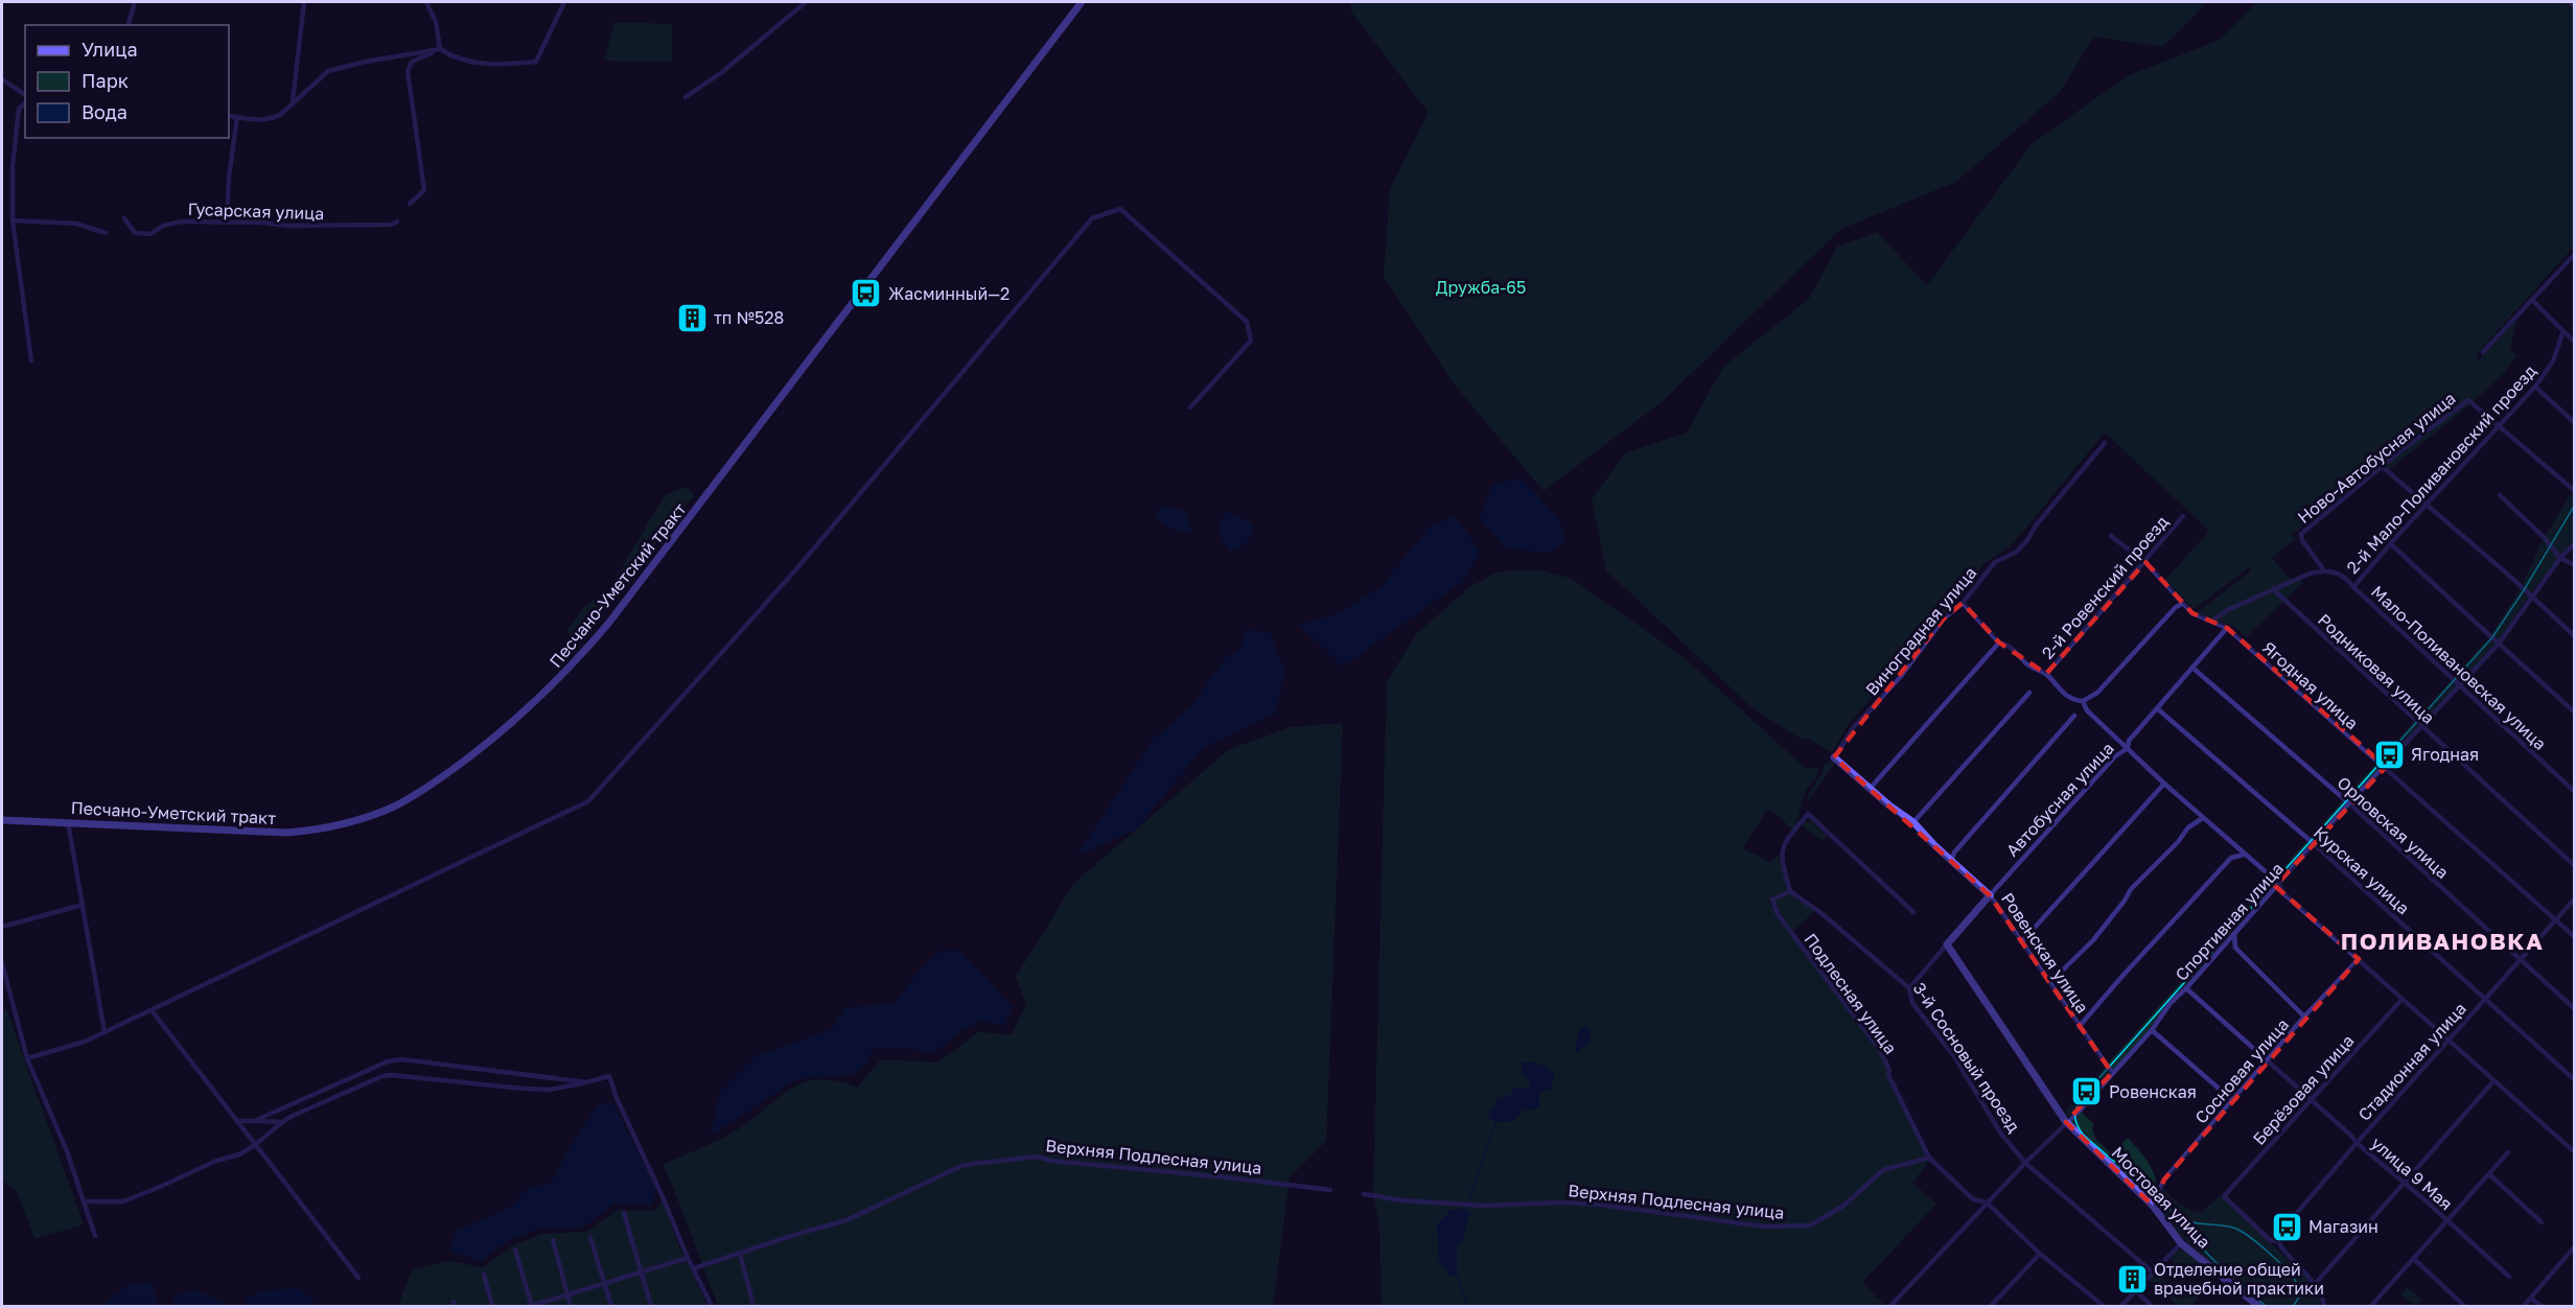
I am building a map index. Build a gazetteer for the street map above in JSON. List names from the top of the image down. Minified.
{"streets":{"main road":["Песчано-Уметский тракт","Автобусная улица","Ровенская улица","Мостовая улица"],"street":["Гусарская улица","Ново-Автобусная улица","2-й Мало-Поливановский проезд","2-й Ровенский проезд","Виноградная улица","Мало-Поливановская улица","Родниковая улица","Ягодная улица","Орловская улица","Курская улица","Спортивная улица","Подлесная улица","3-й Сосновый проезд","Стадионная улица","Сосновая улица","Берёзовая улица","Верхняя Подлесная улица","улица 9 Мая"]},"crossings":[["Ново-Автобусная улица","2-й Мало-Поливановский проезд"],["Ново-Автобусная улица","Мало-Поливановская улица"],["2-й Мало-Поливановский проезд","Мало-Поливановская улица"],["2-й Ровенский проезд","Ягодная улица"],["Виноградная улица","Ровенская улица"],["Мало-Поливановская улица","Спортивная улица"],["Родниковая улица","Спортивная улица"],["Ягодная улица","Автобусная улица"],["Ягодная улица","Спортивная улица"],["Ягодная улица","Стадионная улица"],["Автобусная улица","Орловская улица"],["Автобусная улица","Курская улица"],["Автобусная улица","Ровенская улица"],["Автобусная улица","3-й Сосновый проезд"],["Автобусная улица","Мостовая улица"],["Орловская улица","Спортивная улица"],["Орловская улица","Стадионная улица"],["Курская улица","Спортивная улица"],["Курская улица","Стадионная улица"],["Спортивная улица","Ровенская улица"],["Спортивная улица","Подлесная улица"],["Спортивная улица","3-й Сосновый проезд"],["Спортивная улица","улица 9 Мая"],["Спортивная улица","Мостовая улица"],["Подлесная улица","3-й Сосновый проезд"],["Подлесная улица","Верхняя Подлесная улица"],["Стадионная улица","Берёзовая улица"],["Стадионная улица","улица 9 Мая"],["Сосновая улица","улица 9 Мая"],["Сосновая улица","Мостовая улица"],["Берёзовая улица","улица 9 Мая"]],"districts":["ПОЛИВАНОВКА"],"parks":["Дружба-65"],"places":{"bus stop":["Жасминный—2","Ягодная","Ровенская","Магазин"],"building":["тп №528","Отделение общей врачебной практики"]},"legend":["Улица","Парк","Вода"]}
